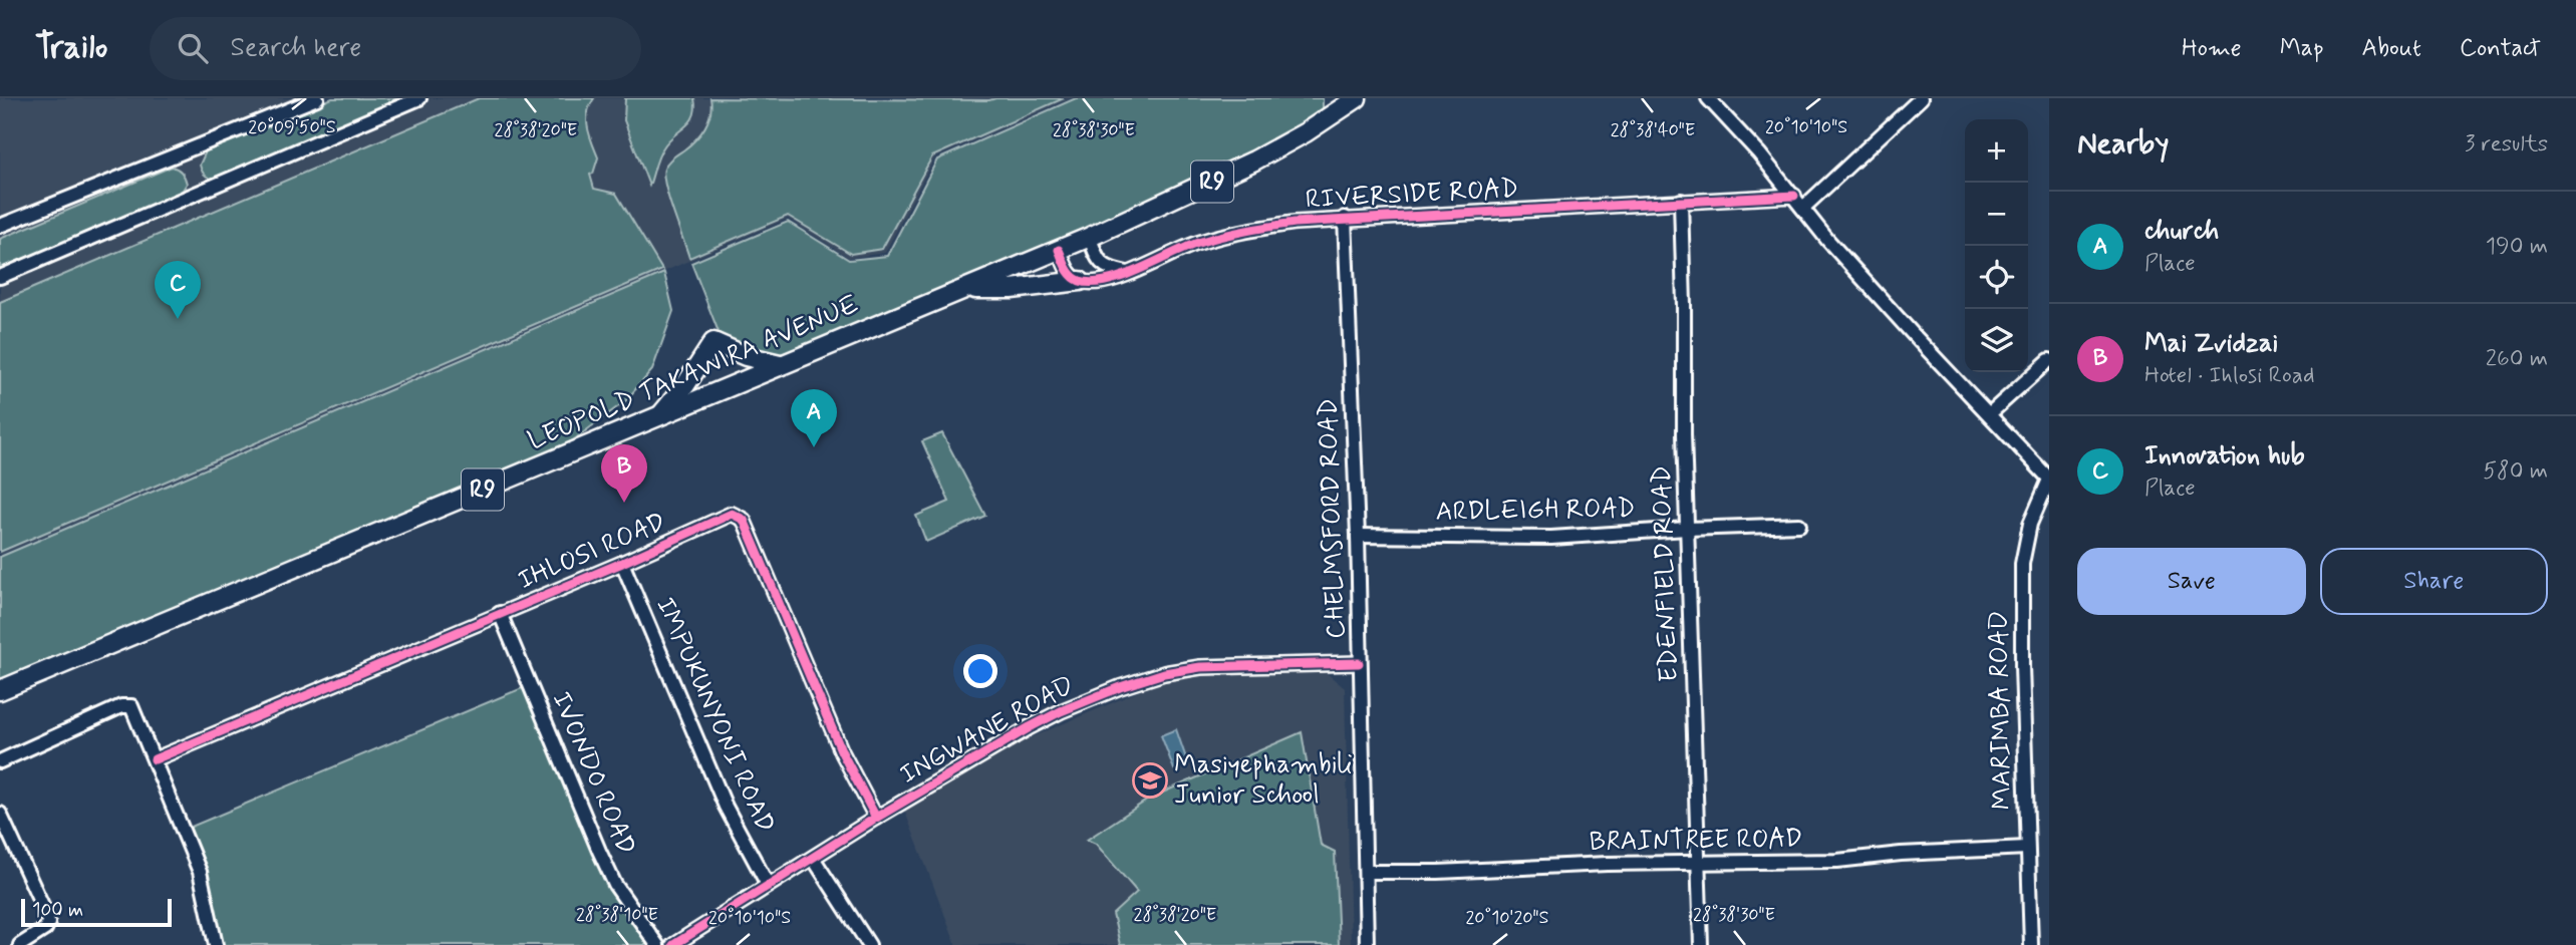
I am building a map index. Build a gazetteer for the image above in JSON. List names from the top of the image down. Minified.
{"streets":{"highway":["R9","LEOPOLD TAKAWIRA AVENUE"],"street":["RIVERSIDE ROAD","ARDLEIGH ROAD","CHELMSFORD ROAD","IHLOSI ROAD","EDENFIELD ROAD","MARIMBA ROAD","IMPUKUNYONI ROAD","INGWANE ROAD","IVONDO ROAD","BRAINTREE ROAD"]},"crossings":[["RIVERSIDE ROAD","CHELMSFORD ROAD"],["RIVERSIDE ROAD","EDENFIELD ROAD"],["ARDLEIGH ROAD","CHELMSFORD ROAD"],["ARDLEIGH ROAD","EDENFIELD ROAD"],["CHELMSFORD ROAD","INGWANE ROAD"],["CHELMSFORD ROAD","BRAINTREE ROAD"],["IHLOSI ROAD","IMPUKUNYONI ROAD"],["IHLOSI ROAD","INGWANE ROAD"],["IHLOSI ROAD","IVONDO ROAD"],["EDENFIELD ROAD","BRAINTREE ROAD"],["MARIMBA ROAD","BRAINTREE ROAD"],["IMPUKUNYONI ROAD","INGWANE ROAD"]],"places":{"school or university":["Masiyephambili Junior School"]},"scale_bar":"100 m","page":{"header":"Trailo","search":"Search here","nav":["Home","Map","About","Contact"],"heading":["Nearby","3 results"],"map_buttons":["+","−"],"list":[{"mark":"A","name":"church","note":"Place","value":"190 m"},{"mark":"B","name":"Mai Zvidzai","note":"Hotel · Ihlosi Road","value":"260 m"},{"mark":"C","name":"Innovation hub","note":"Place","value":"580 m"}],"pins":["C","A","B"],"buttons":["Save","Share"],"scale":"100 m"},"coordinates":["20°09'50\"S","20°10'10\"S","28°38'20\"E","28°38'30\"E","28°38'40\"E","28°38'10\"E","20°10'20\"S"]}
